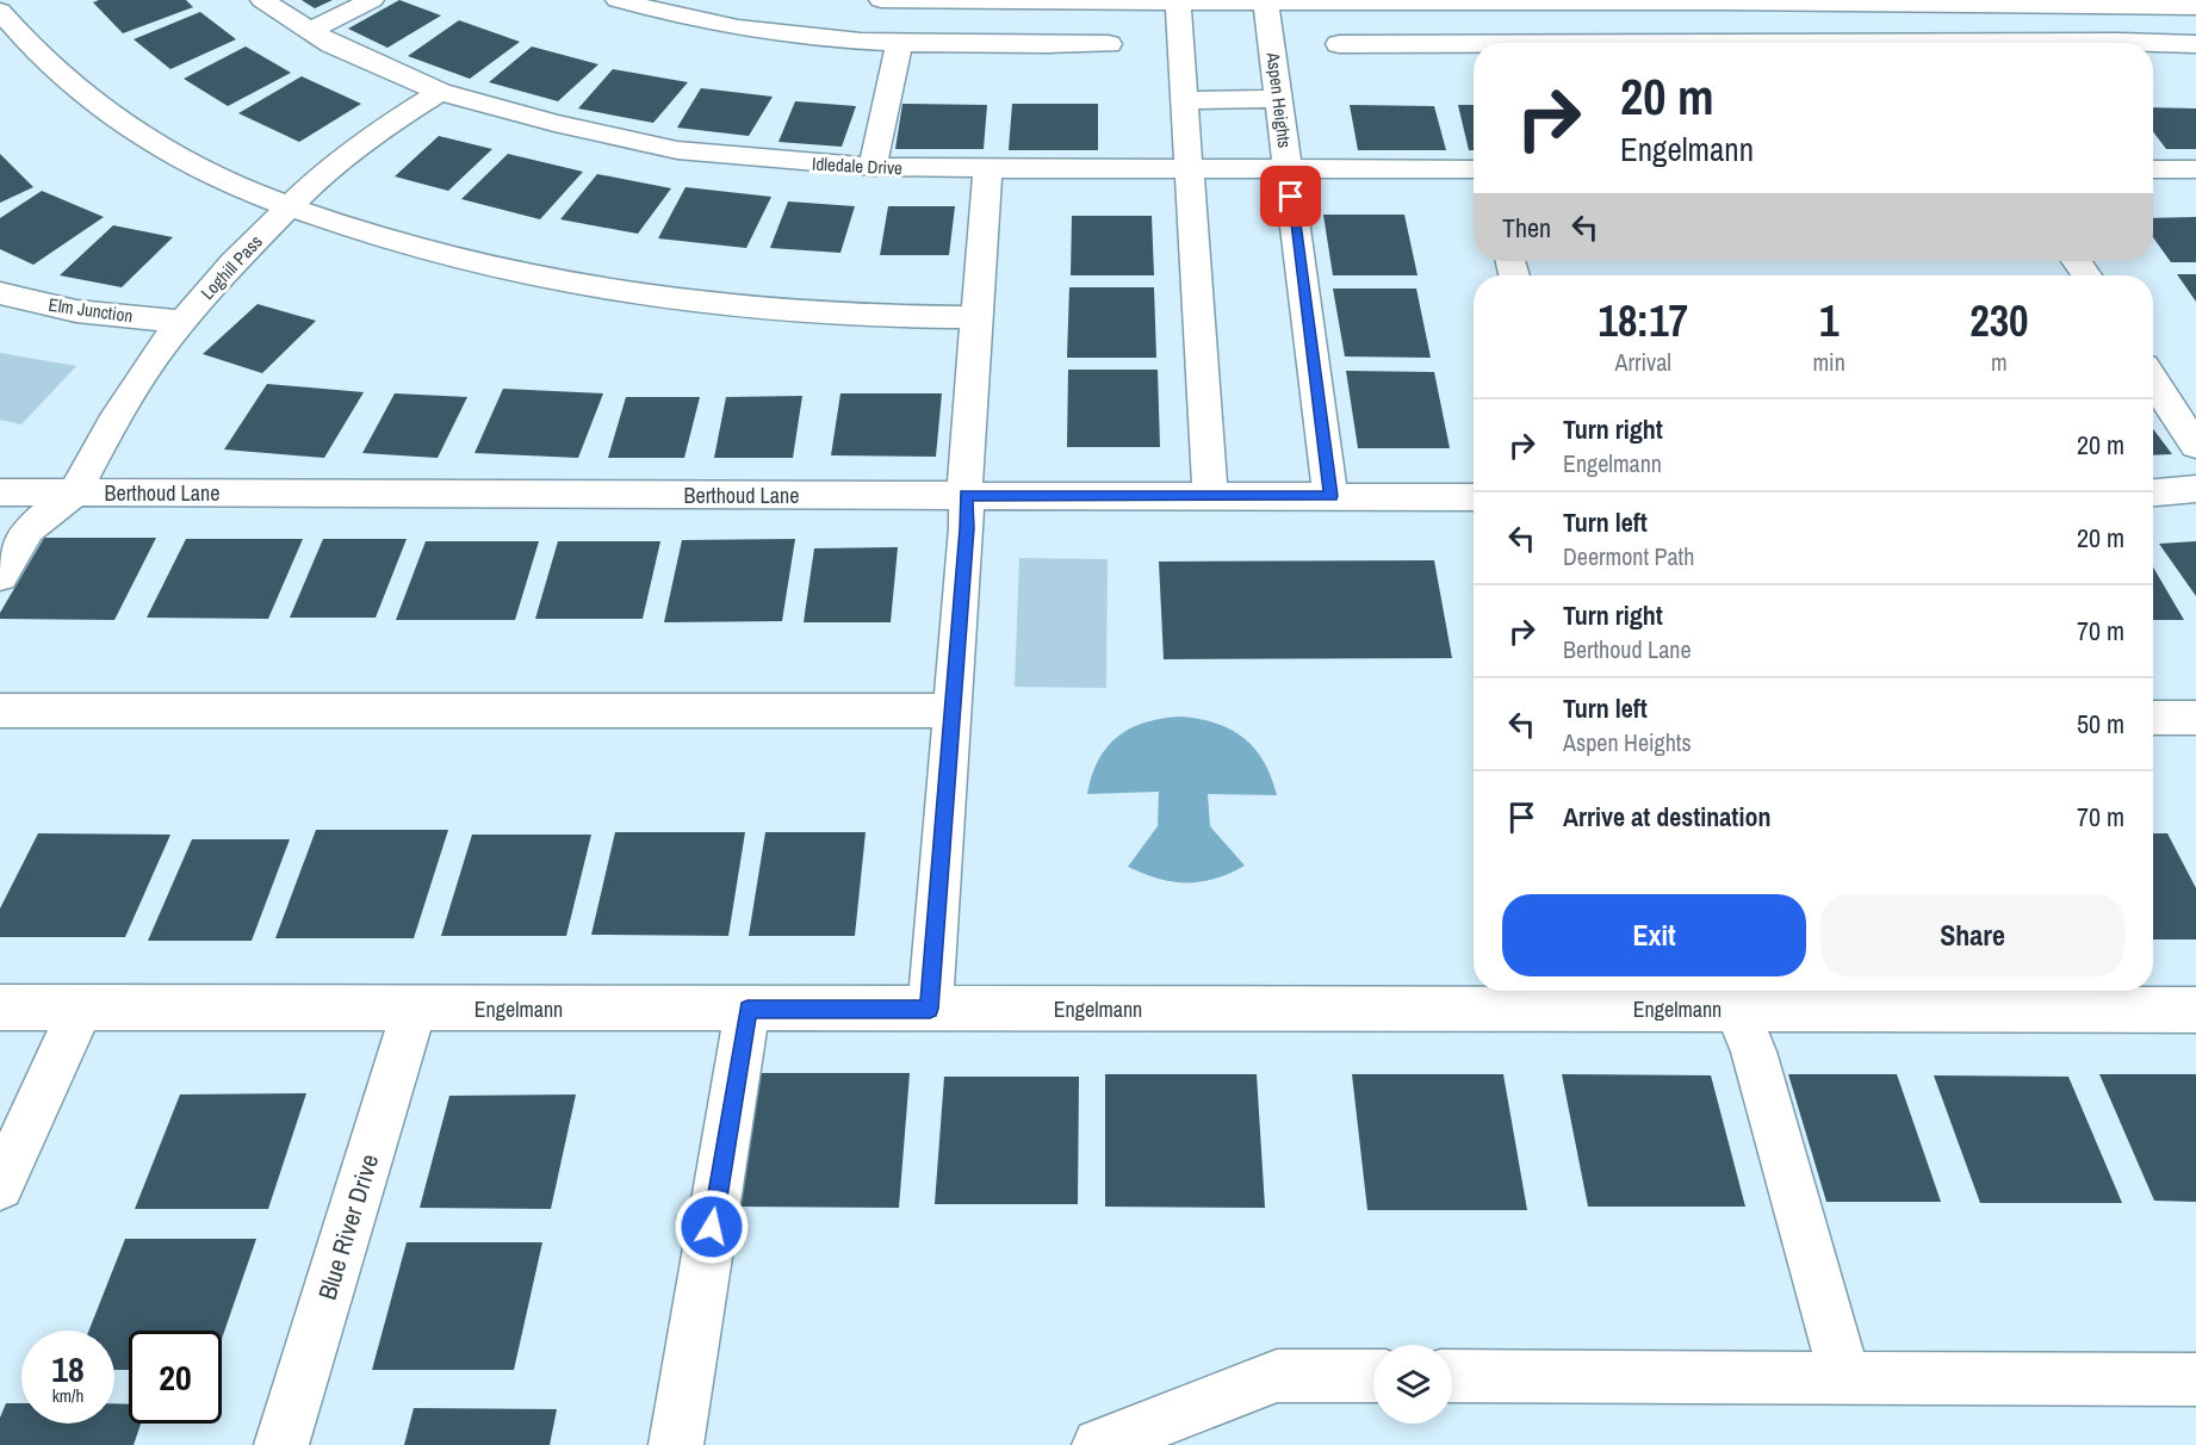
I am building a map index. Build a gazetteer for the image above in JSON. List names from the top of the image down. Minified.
{"streets":{"street":["Aspen Heights","Idledale Drive","Loghill Pass","Elm Junction","Berthoud Lane","Engelmann","Blue River Drive"]},"crossings":[["Aspen Heights","Idledale Drive"],["Aspen Heights","Berthoud Lane"],["Idledale Drive","Loghill Pass"],["Loghill Pass","Elm Junction"],["Loghill Pass","Berthoud Lane"],["Engelmann","Blue River Drive"]],"page":{"turn":["20 m","Engelmann"],"then":"Then","eta":["18:17","Arrival","1","min","230","m"],"list":[{"name":"Turn right","note":"Engelmann","value":"20 m"},{"name":"Turn left","note":"Deermont Path","value":"20 m"},{"name":"Turn right","note":"Berthoud Lane","value":"70 m"},{"name":"Turn left","note":"Aspen Heights","value":"50 m"},{"name":"Arrive at destination","value":"70 m"}],"buttons":["Exit","Share"],"speed":"18 km/h","limit":"20"}}
